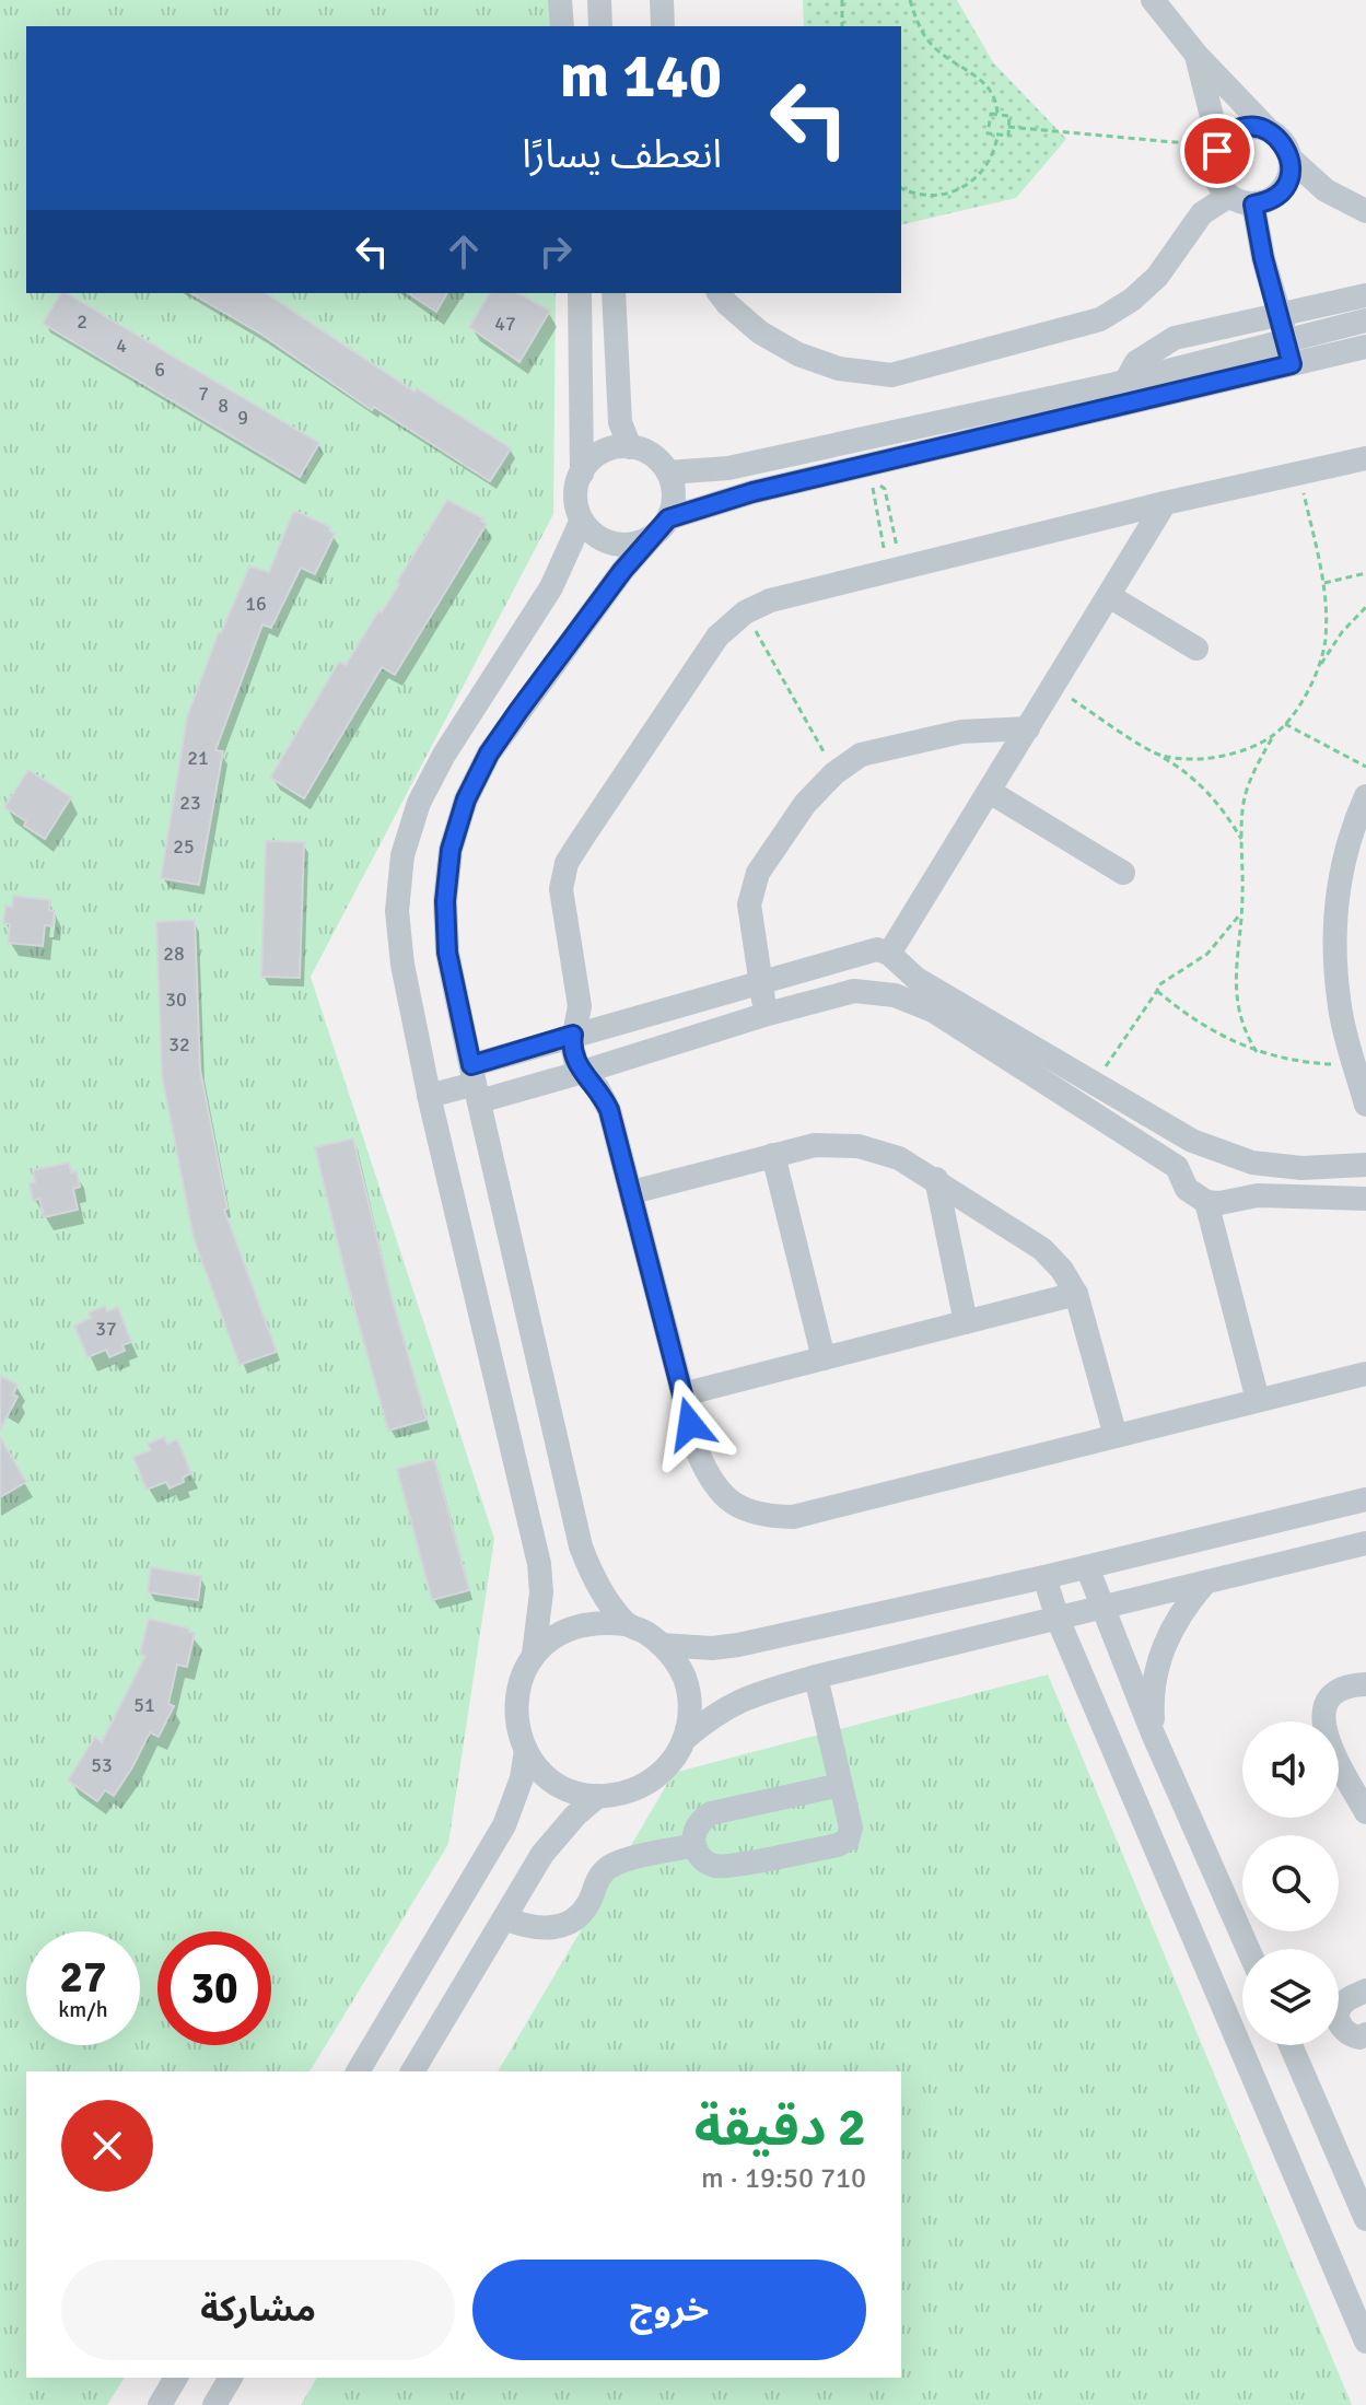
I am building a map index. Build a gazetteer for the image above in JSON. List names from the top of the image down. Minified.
{"house_numbers":["2","47","4","6","7","8","9","16","21","23","25","28","30","32","37","51","53"],"page":{"turn":["140 m","انعطف يسارًا"],"speed":"27 km/h","limit":"30","heading":["2 دقيقة","710 m · 19:50"],"buttons":["خروج","مشاركة"]}}
